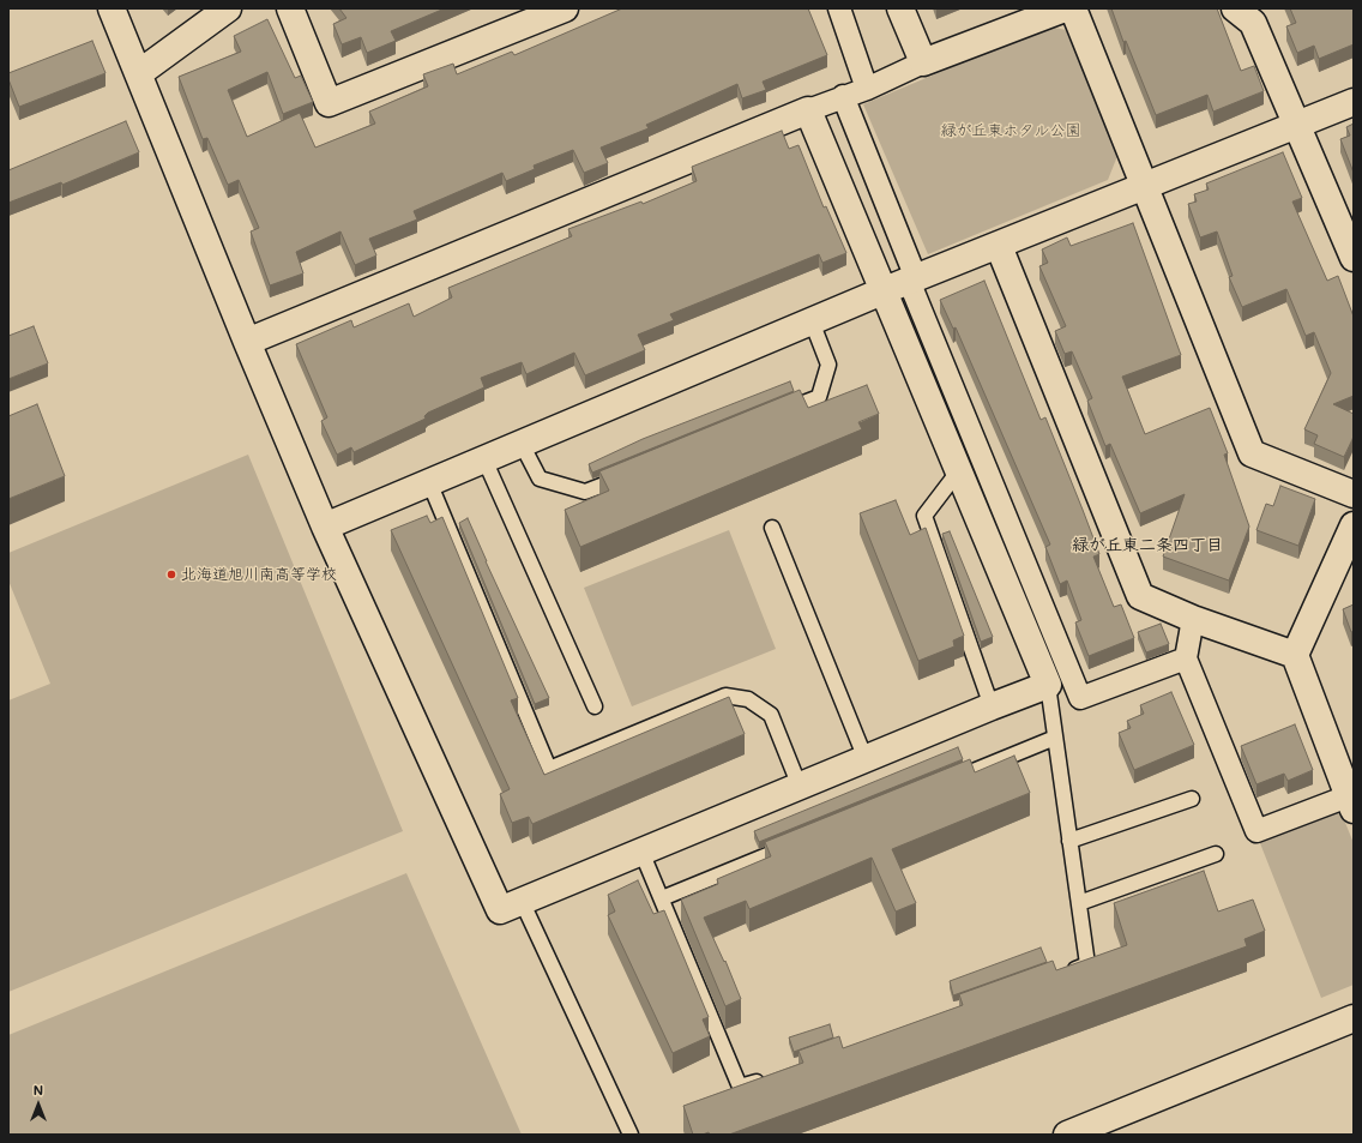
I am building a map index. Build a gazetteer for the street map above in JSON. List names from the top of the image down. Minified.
{"districts":["緑が丘東二条四丁目"],"parks":["緑が丘東ホタル公園"],"places":["北海道旭川南高等学校"],"north":"top"}
